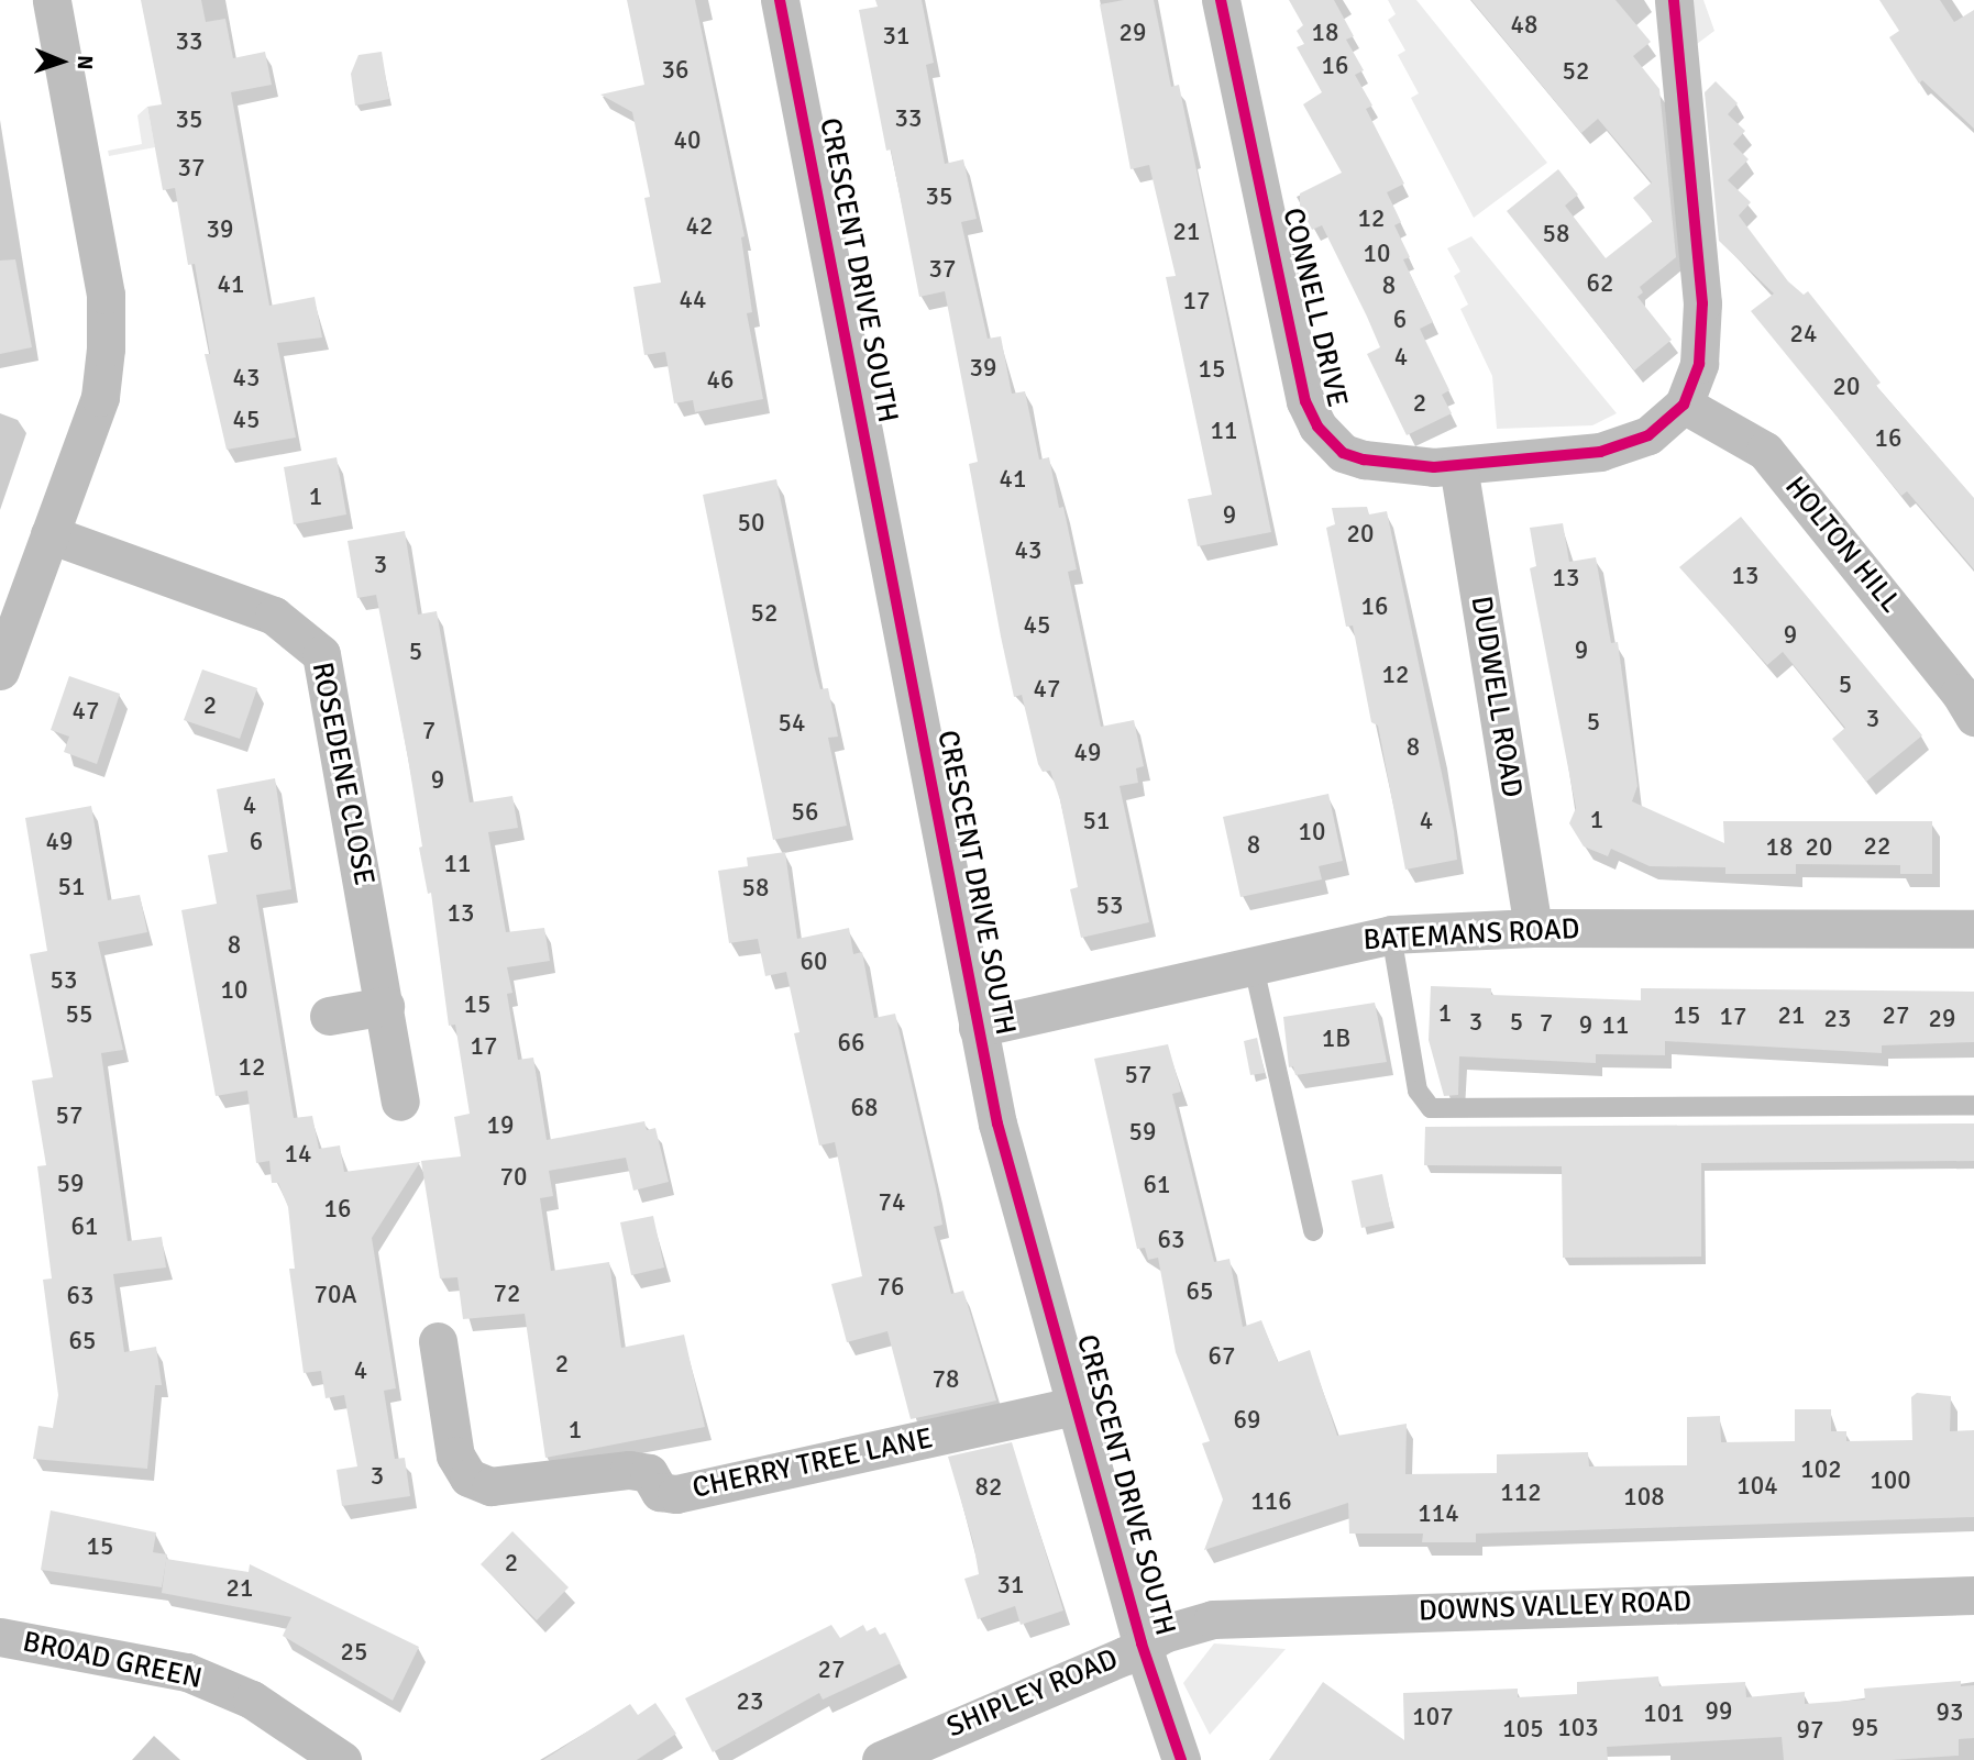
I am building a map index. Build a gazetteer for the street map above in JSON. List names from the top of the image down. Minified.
{"streets":{"street":["CRESCENT DRIVE SOUTH","CONNELL DRIVE","HOLTON HILL","DUDWELL ROAD","ROSEDENE CLOSE","BATEMANS ROAD","CHERRY TREE LANE","DOWNS VALLEY ROAD","BROAD GREEN","SHIPLEY ROAD"]},"crossings":[["CRESCENT DRIVE SOUTH","BATEMANS ROAD"],["CRESCENT DRIVE SOUTH","CHERRY TREE LANE"],["CRESCENT DRIVE SOUTH","DOWNS VALLEY ROAD"],["CRESCENT DRIVE SOUTH","SHIPLEY ROAD"],["CONNELL DRIVE","HOLTON HILL"],["CONNELL DRIVE","DUDWELL ROAD"],["DUDWELL ROAD","BATEMANS ROAD"],["DOWNS VALLEY ROAD","SHIPLEY ROAD"]],"house_numbers":["48","29","18","31","33","16","36","52","33","35","40","37","35","12","42","39","21","58","10","37","62","41","8","44","17","6","24","4","39","15","43","46","20","2","45","11","16","41","1","9","50","20","43","3","13","13","16","52","45","9","9","5","12","5","47","2","47","3","5","54","7","8","49","9","4","56","1","51","4","10","49","6","8","22","18","20","11","51","58","53","13","8","60","53","10","15","1","55","15","21","27","17","23","29","3","5","7","9","11","1B","66","17","12","57","68","57","19","59","14","70","59","61","74","16","61","63","76","65","72","70A","63","65","67","2","4","78","69","1","102","3","100","104","82","112","108","116","114","15","2","31","21","25","27","23","99","93","101","107","103","95","105","97"],"north":"right"}
